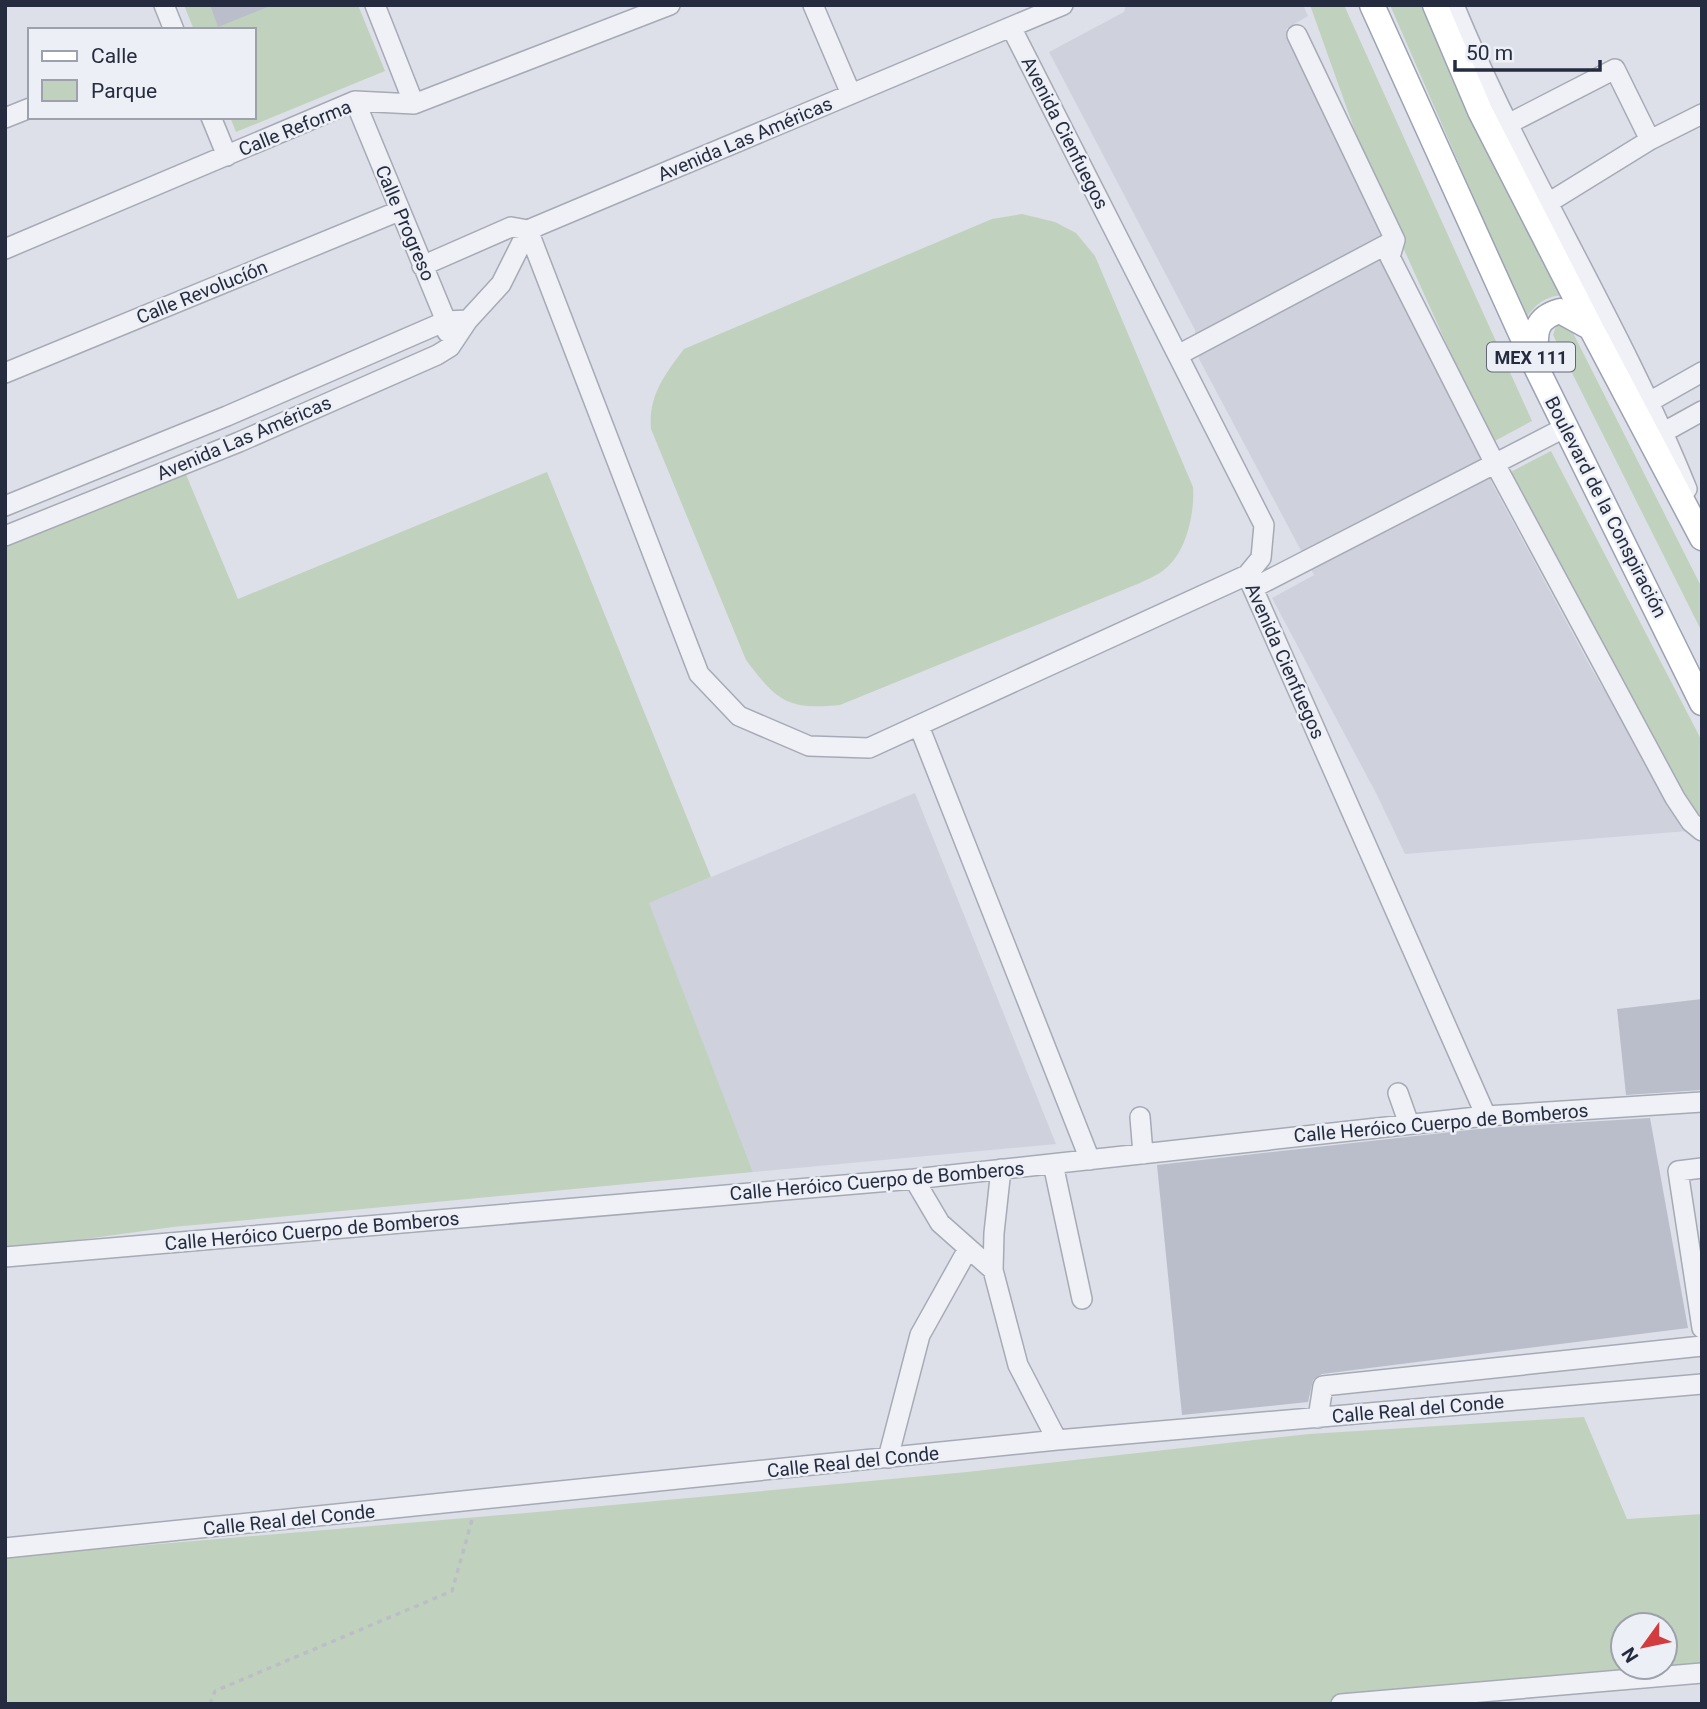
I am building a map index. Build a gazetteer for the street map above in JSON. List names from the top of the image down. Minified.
{"streets":{"main road":["MEX 111","Boulevard de la Conspiración"],"street":["Calle Reforma","Avenida Cienfuegos","Avenida Las Américas","Calle Progreso","Calle Revolucíón","Calle Heróico Cuerpo de Bomberos","Calle Real del Conde"]},"crossings":[["Calle Reforma","Calle Progreso"],["Avenida Cienfuegos","Avenida Las Américas"],["Avenida Cienfuegos","Calle Heróico Cuerpo de Bomberos"],["Avenida Las Américas","Calle Progreso"],["Calle Progreso","Calle Revolucíón"]],"legend":["Calle","Parque"],"scale_bar":"50 m","north":"bottom left"}
